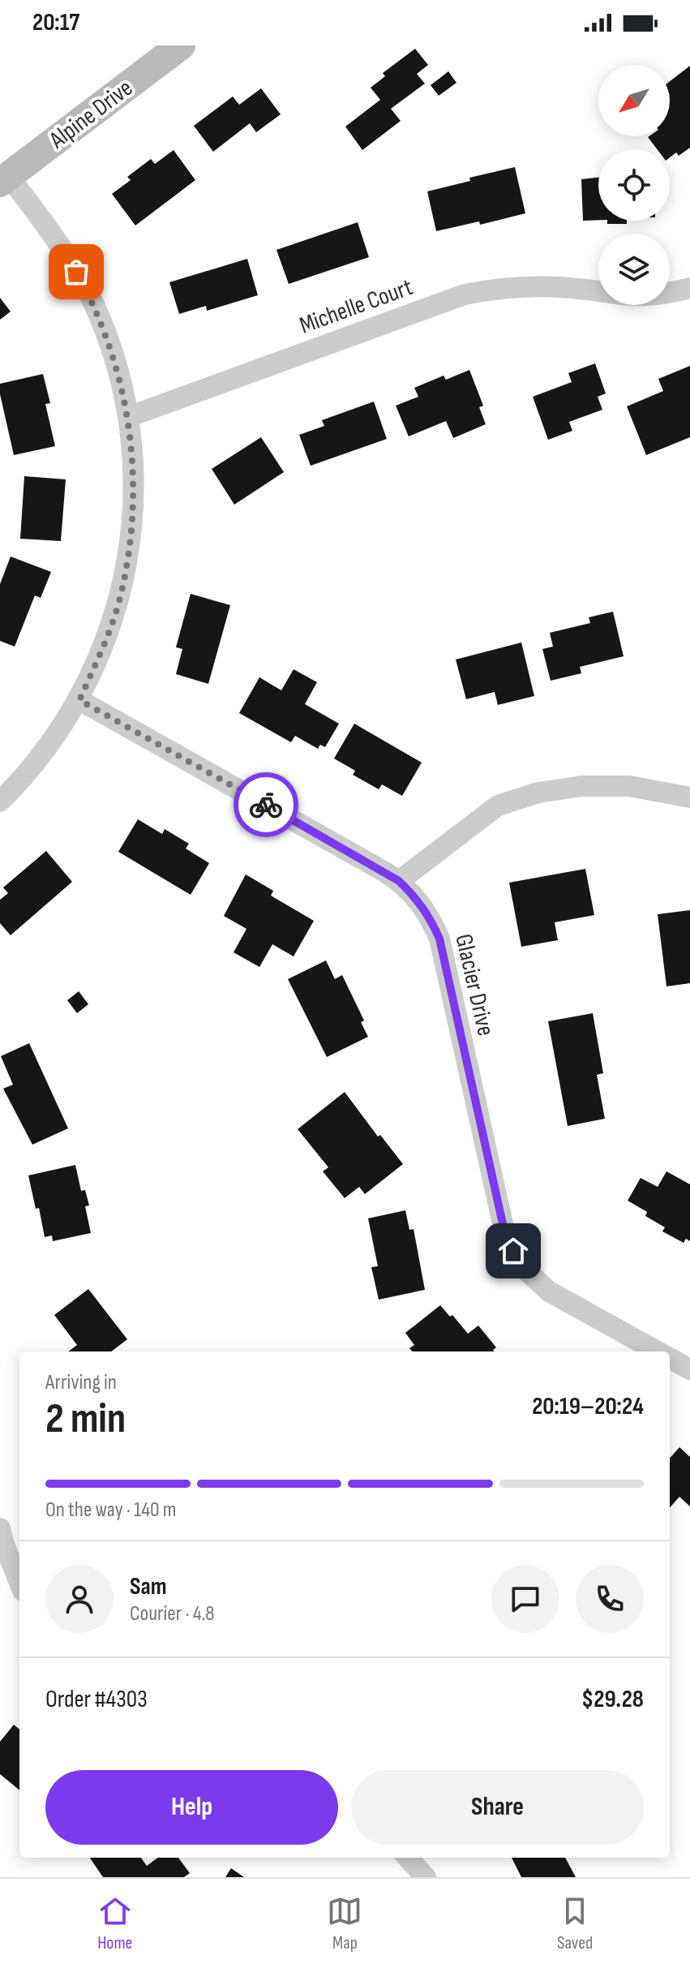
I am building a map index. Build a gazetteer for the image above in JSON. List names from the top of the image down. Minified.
{"streets":{"street":["Alpine Drive","Michelle Court","Glacier Drive"]},"north":"bottom left","page":{"status":"20:17","heading":["2 min","Arriving in","20:19–20:24"],"panel":["Sam","Courier · 4.8","Order #4303","$29.28"],"bar":"On the way · 140 m","buttons":["Help","Share"],"tabs":["Home","Map","Saved"]}}
